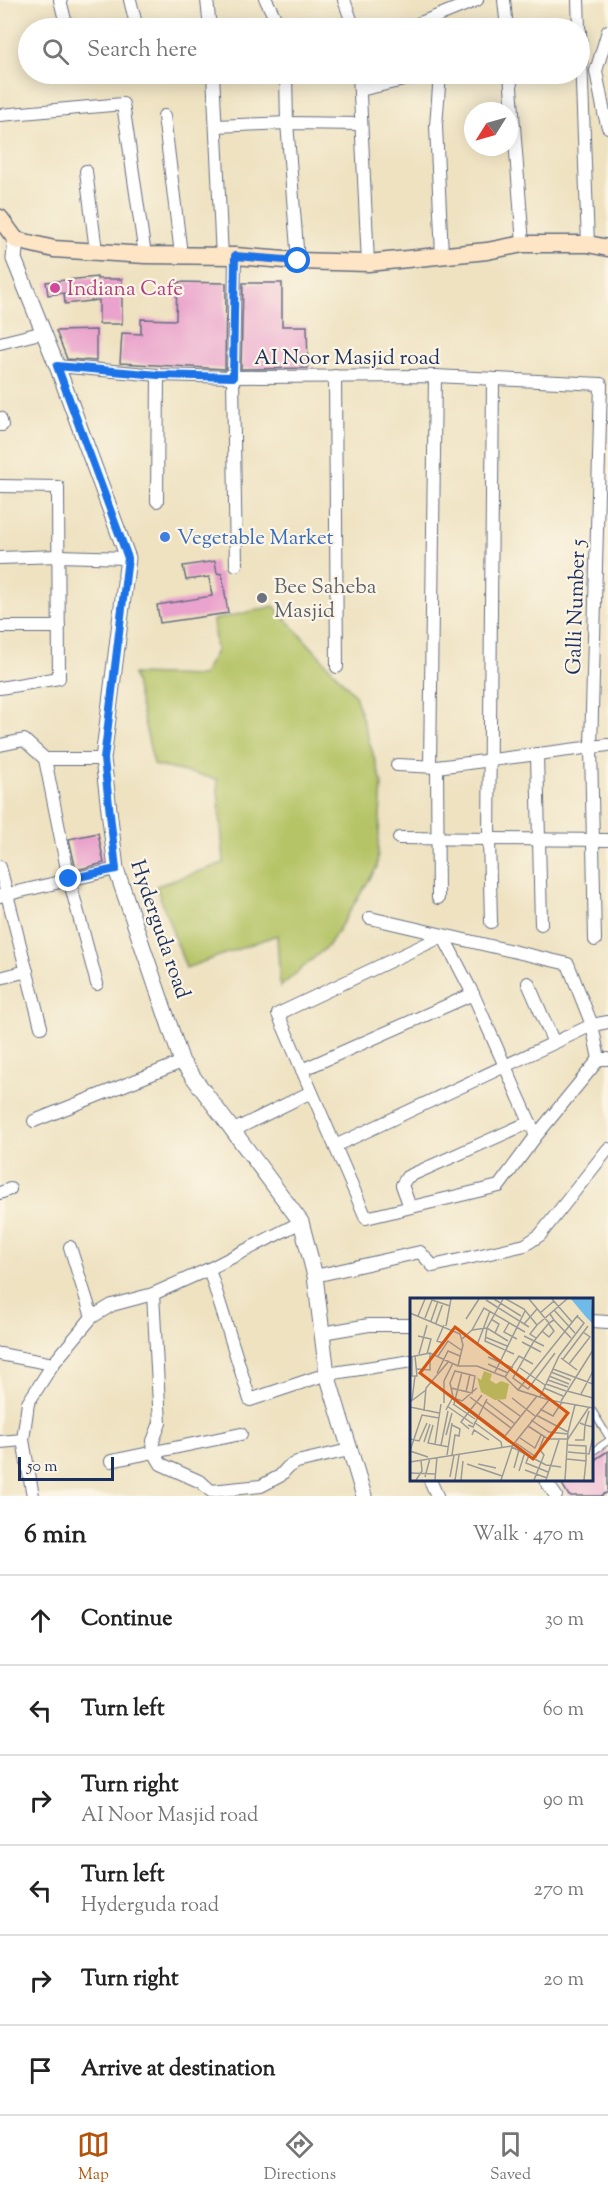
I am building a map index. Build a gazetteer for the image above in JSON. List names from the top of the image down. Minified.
{"streets":{"street":["AI Noor Masjid road","Galli Number 5","Hyderguda road"]},"crossings":[["AI Noor Masjid road","Galli Number 5"],["AI Noor Masjid road","Hyderguda road"]],"places":["Indiana Cafe","Vegetable Market","Bee Saheba Masjid"],"scale_bar":"50 m","north":"bottom left","page":{"search":"Search here","scale":"50 m","heading":["6 min","Walk · 470 m"],"list":[["Continue","30 m"],["Turn left","60 m"],["Turn right","AI Noor Masjid road","90 m"],["Turn left","Hyderguda road","270 m"],["Turn right","20 m"],"Arrive at destination"],"nav":["Map","Directions","Saved"]}}
